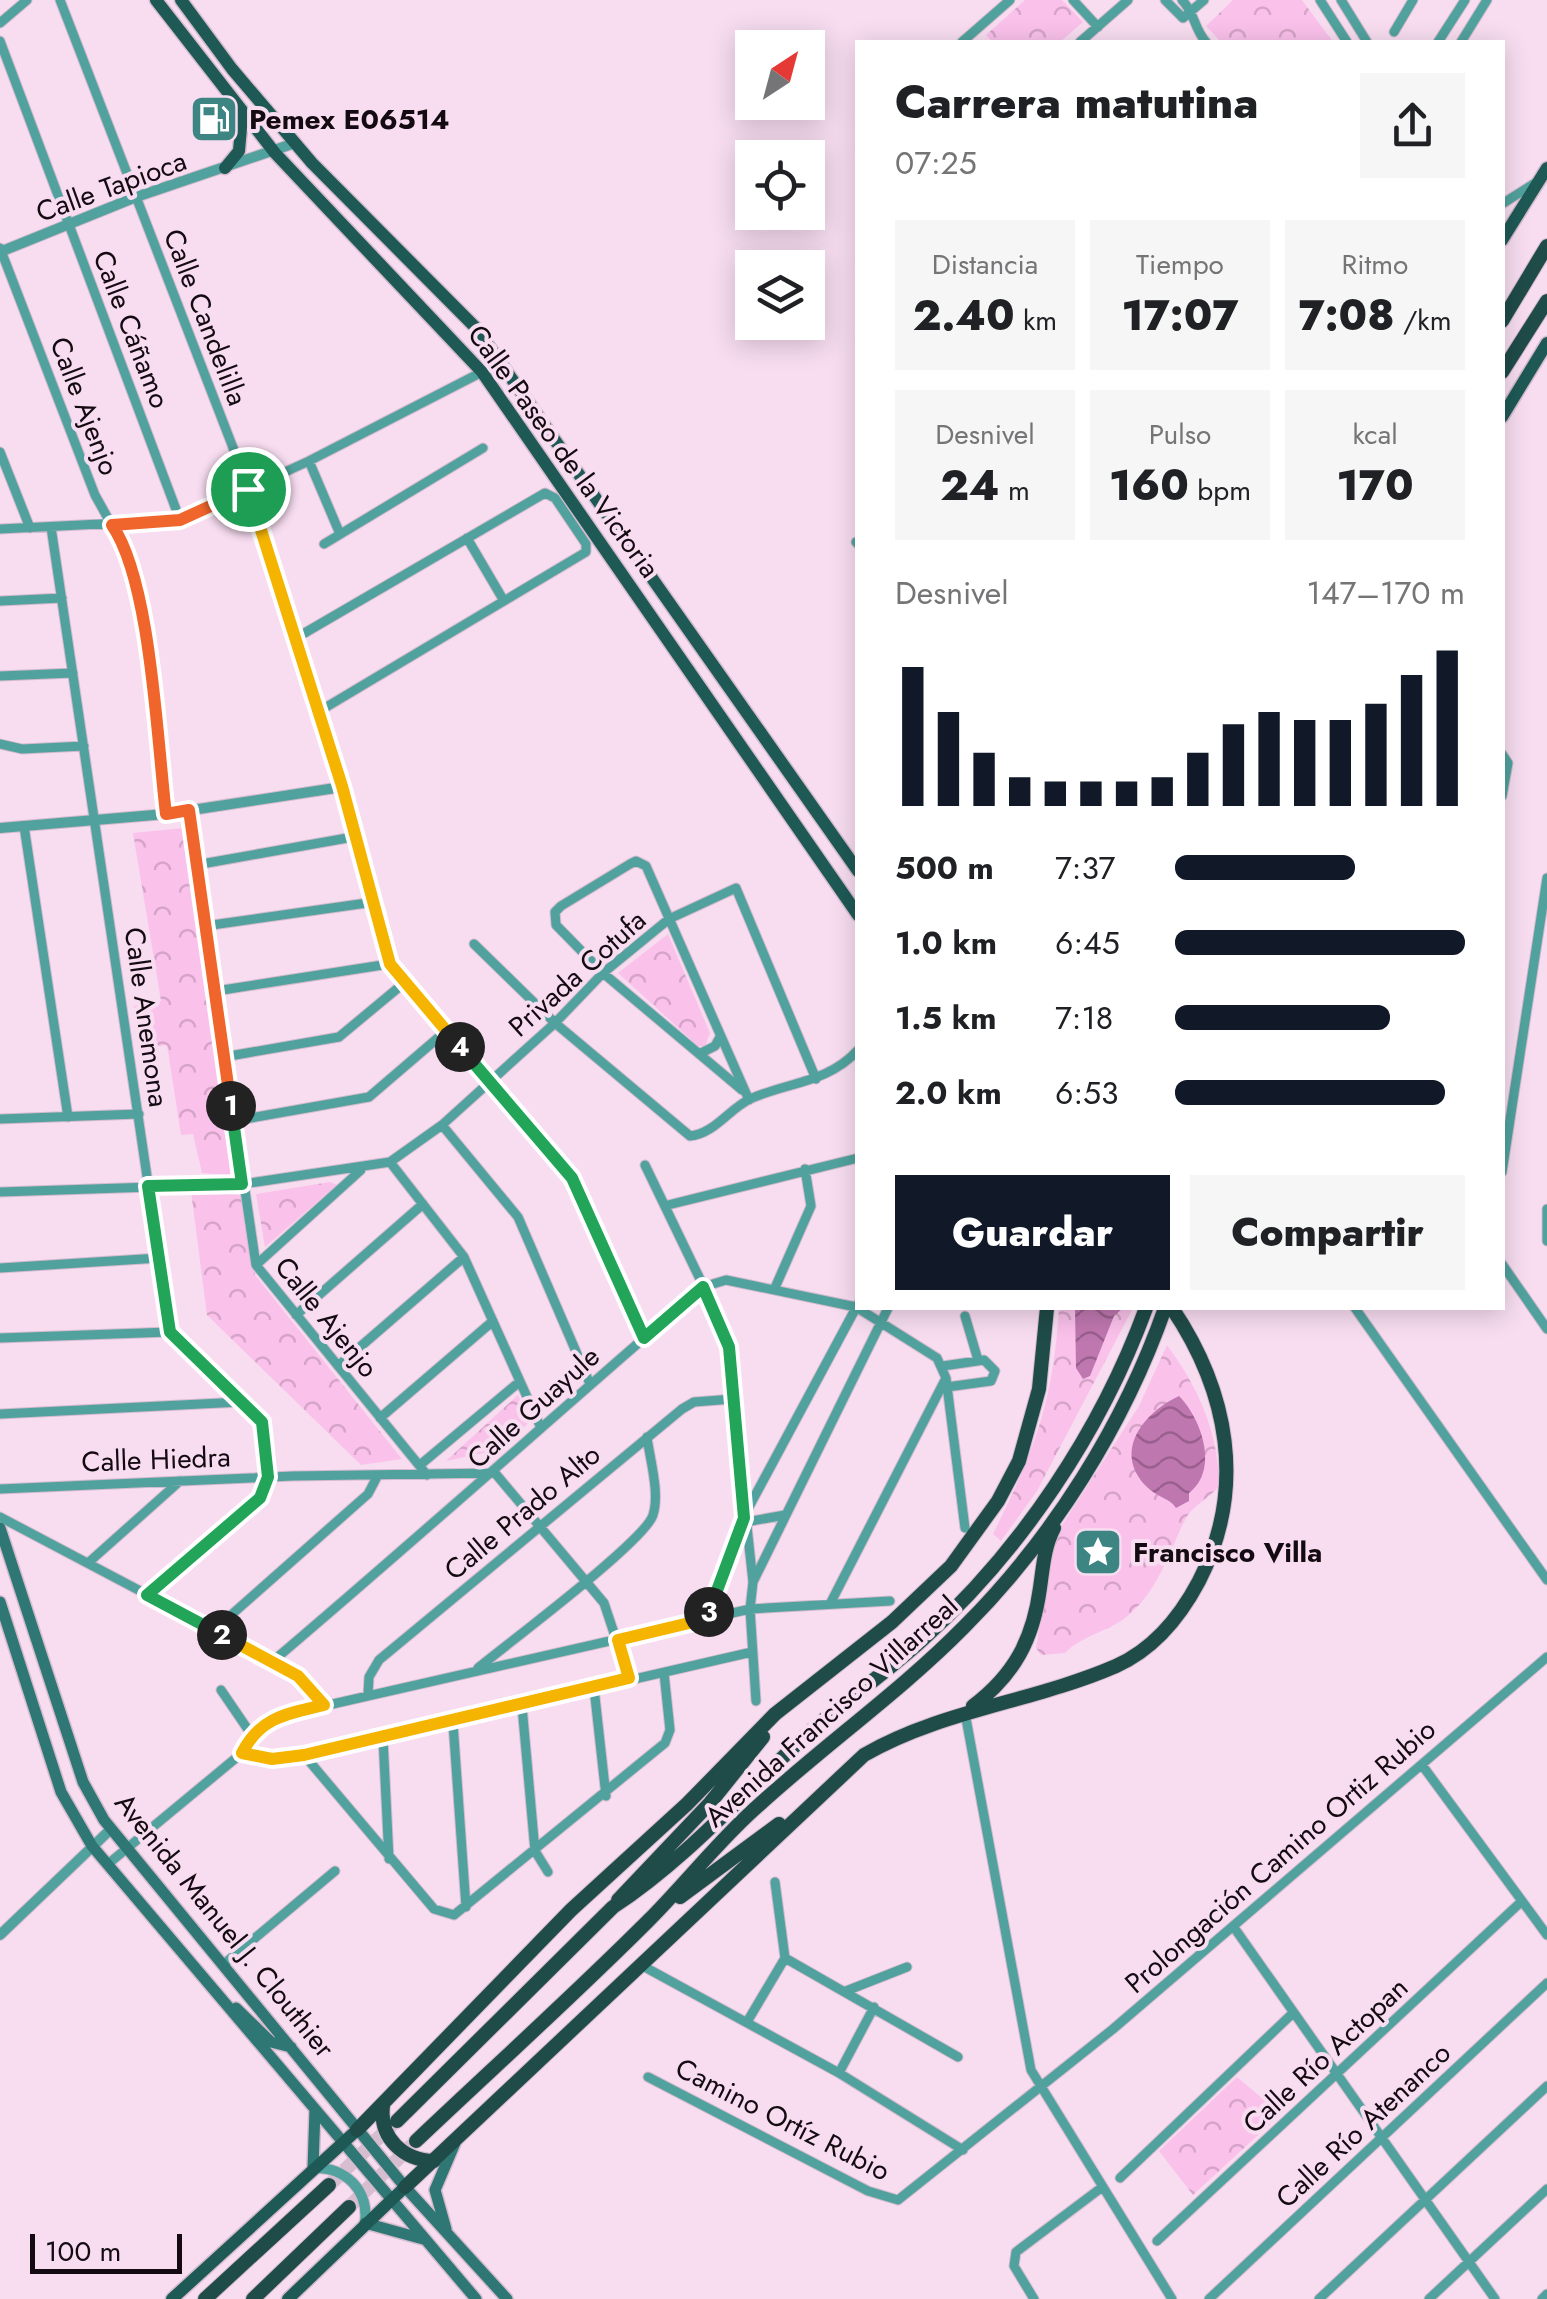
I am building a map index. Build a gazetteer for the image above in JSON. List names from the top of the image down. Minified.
{"streets":{"highway":["Avenida Francisco Villarreal"],"main road":["Calle Paseo de la Victoria","Avenida Manuel J. Clouthier"],"street":["Calle Tapioca","Calle Candelilla","Calle Cáñamo","Calle Ajenjo","Privada Cotufa","Calle Anemona","Calle Guayule","Calle Hiedra","Calle Prado Alto","Prolongación Camino Ortiz Rubio","Calle Río Actopan","Camino Ortíz Rubio","Calle Río Atenanco"]},"crossings":[["Calle Tapioca","Calle Candelilla"],["Calle Tapioca","Calle Cáñamo"],["Calle Tapioca","Calle Ajenjo"],["Calle Tapioca","Calle Paseo de la Victoria"],["Calle Candelilla","Privada Cotufa"],["Calle Candelilla","Calle Guayule"],["Calle Ajenjo","Privada Cotufa"],["Calle Ajenjo","Calle Hiedra"],["Privada Cotufa","Calle Anemona"],["Calle Guayule","Calle Hiedra"],["Prolongación Camino Ortiz Rubio","Camino Ortíz Rubio"]],"places":{"fuel station":["Pemex E06514"],"place":["Francisco Villa"]},"scale_bar":"100 m","north":"top right","page":{"heading":["Carrera matutina","07:25"],"stats":[["Distancia","2.40 km"],["Tiempo","17:07"],["Ritmo","7:08 /km"],["Desnivel","24 m"],["Pulso","160 bpm"],["kcal","170"]],"chart":["Desnivel","147–170 m"],"list":[{"name":"500 m","note":"7:37"},{"name":"1.0 km","note":"6:45"},{"name":"1.5 km","note":"7:18"},{"name":"2.0 km","note":"6:53"}],"pins":["4","1","3","2"],"buttons":["Guardar","Compartir"],"scale":"100 m"}}
